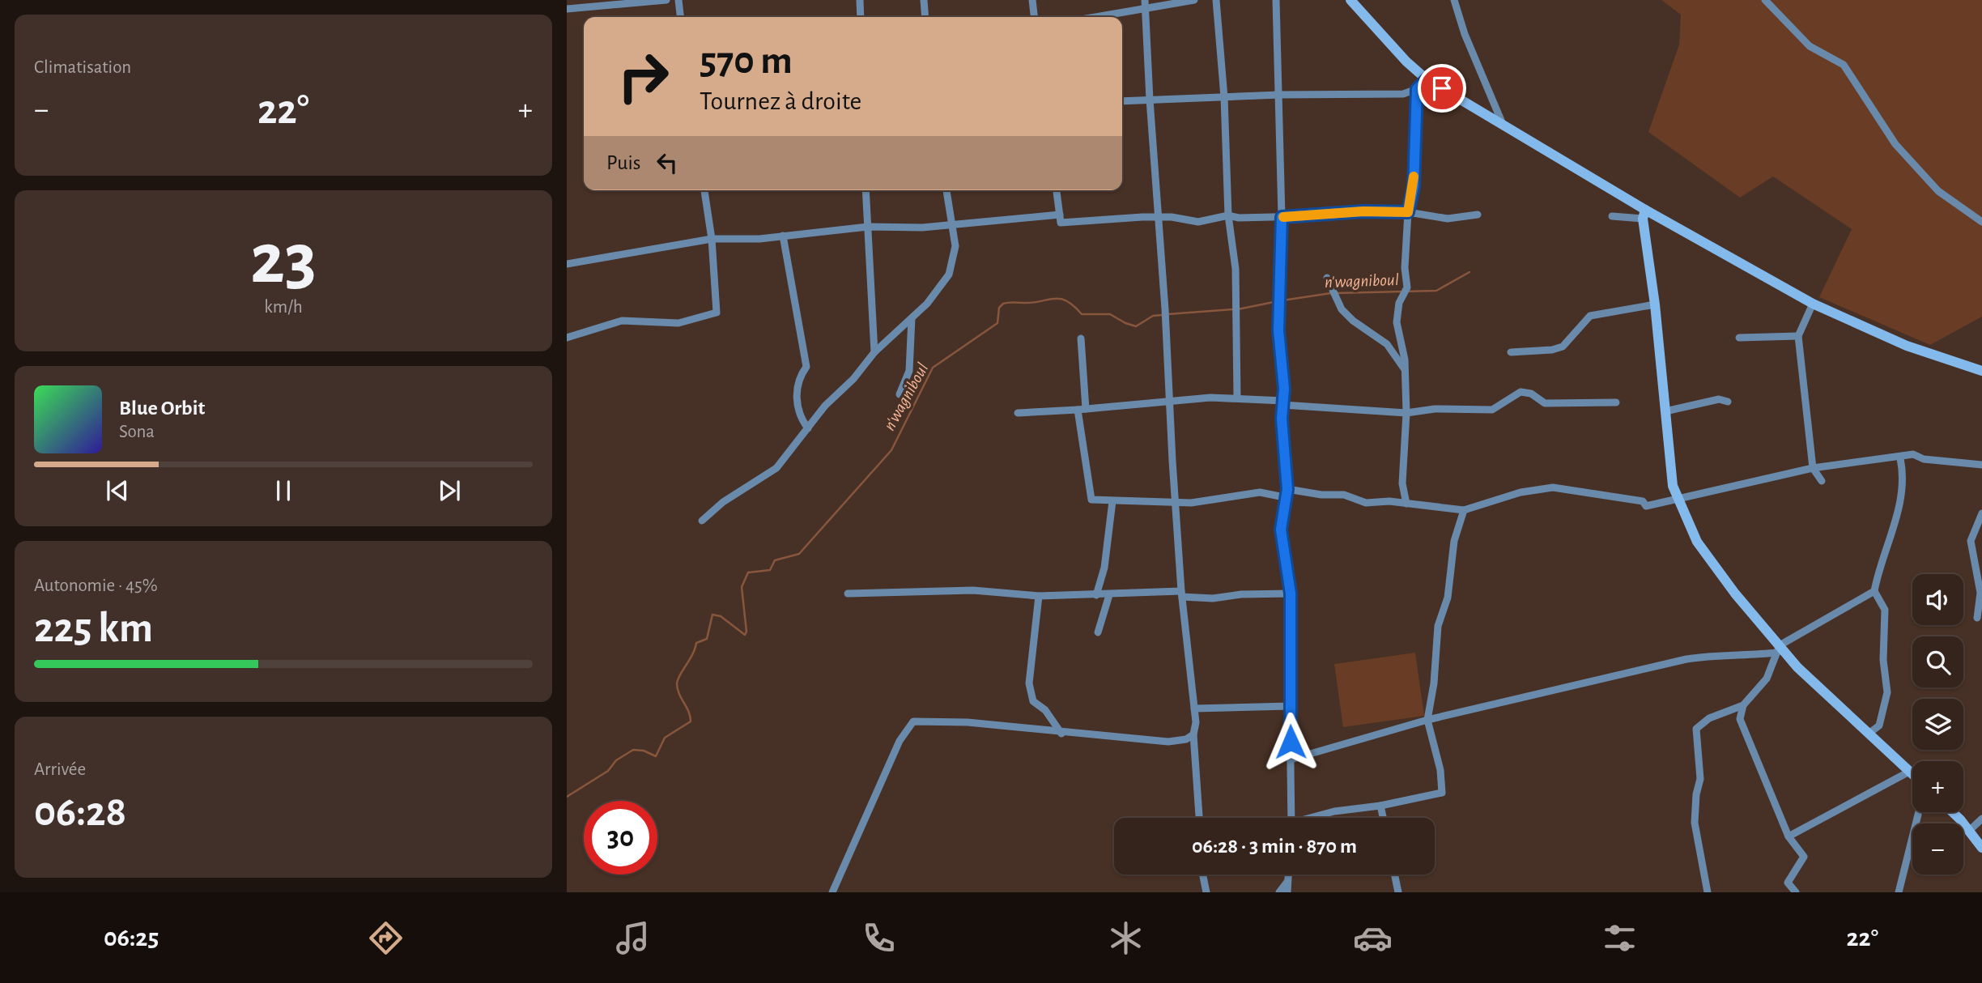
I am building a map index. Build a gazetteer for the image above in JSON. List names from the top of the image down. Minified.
{"water":["n'wagniboul"],"page":{"tile":["Climatisation",["23","km/h"],["Autonomie · 45%","225 km"],["Arrivée","06:28"]],"turn":["570 m","Tournez à droite"],"heat":["−","22°","+"],"then":"Puis","song":["Blue Orbit","Sona"],"map_buttons":["+","−"],"limit":"30","trip":"06:28 · 3 min · 870 m","tabs":["06:25","22°"]}}
